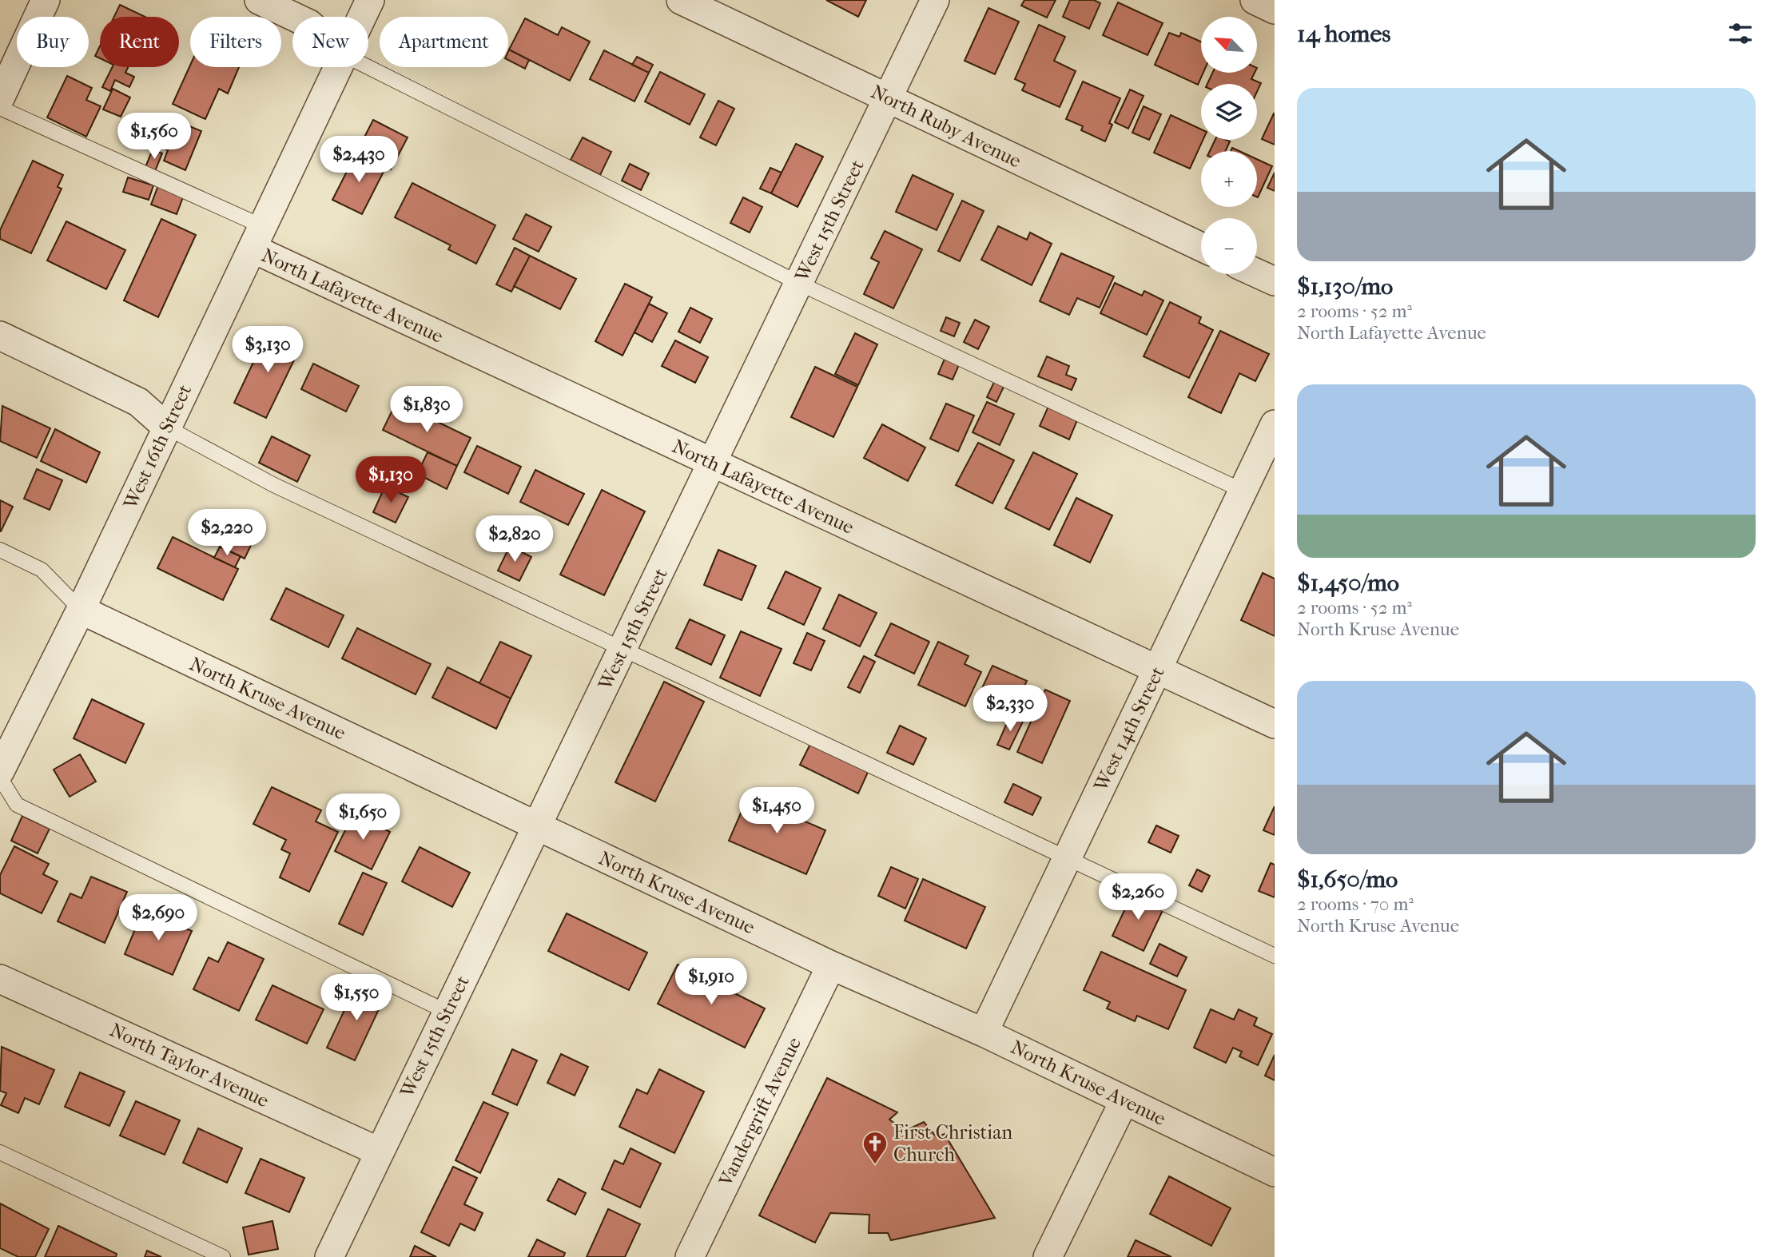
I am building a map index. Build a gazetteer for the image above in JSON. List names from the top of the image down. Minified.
{"streets":{"street":["North Ruby Avenue","West 15th Street","North Lafayette Avenue","West 16th Street","North Kruse Avenue","West 14th Street","North Taylor Avenue","Vandergrift Avenue"]},"crossings":[["North Ruby Avenue","West 15th Street"],["West 15th Street","North Lafayette Avenue"],["West 15th Street","North Kruse Avenue"],["West 15th Street","North Taylor Avenue"],["North Lafayette Avenue","West 16th Street"],["North Lafayette Avenue","West 14th Street"],["West 16th Street","North Kruse Avenue"],["North Kruse Avenue","West 14th Street"],["North Kruse Avenue","Vandergrift Avenue"]],"places":{"church":["First Christian Church"]},"north":"top left","page":{"heading":"14 homes","map_buttons":["+","−"],"chip":["Buy","Rent","Filters","New","Apartment"],"list":[{"name":"$1,130/mo","note":"2 rooms · 52 m² · North Lafayette Avenue"},{"name":"$1,450/mo","note":"2 rooms · 52 m² · North Kruse Avenue"},{"name":"$1,650/mo","note":"2 rooms · 70 m² · North Kruse Avenue"}],"price":["$1,560","$2,430","$3,130","$1,830","$1,130","$2,220","$2,820","$2,330","$1,450","$1,650","$2,260","$2,690","$1,910","$1,550"]}}
